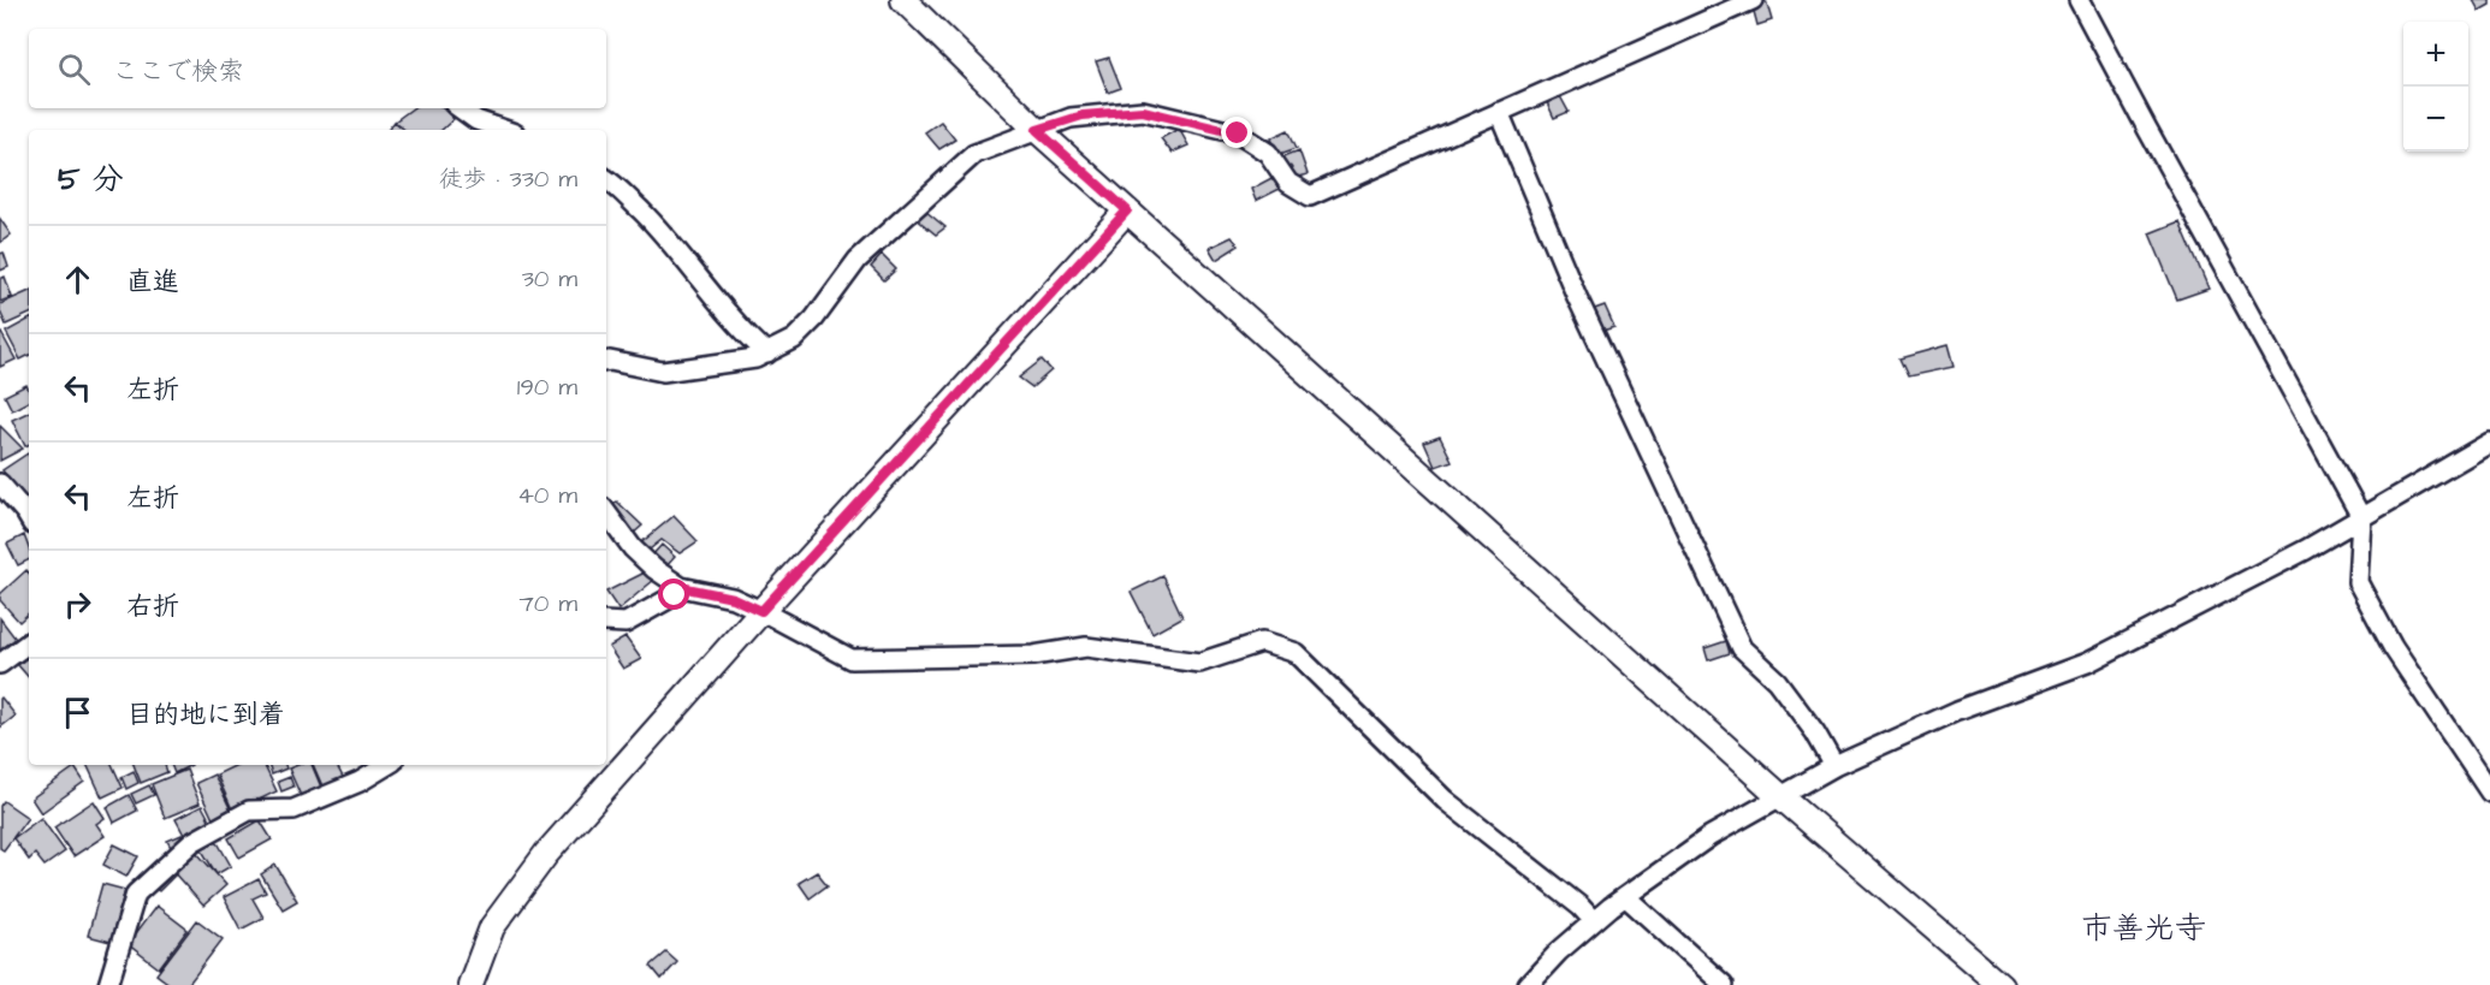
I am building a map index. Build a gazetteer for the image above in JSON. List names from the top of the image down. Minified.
{"districts":["市善光寺"],"page":{"map_buttons":["+","−"],"search":"ここで検索","heading":["5 分","徒歩 · 330 m"],"list":[["直進","30 m"],["左折","190 m"],["左折","40 m"],["右折","70 m"],"目的地に到着"]}}
